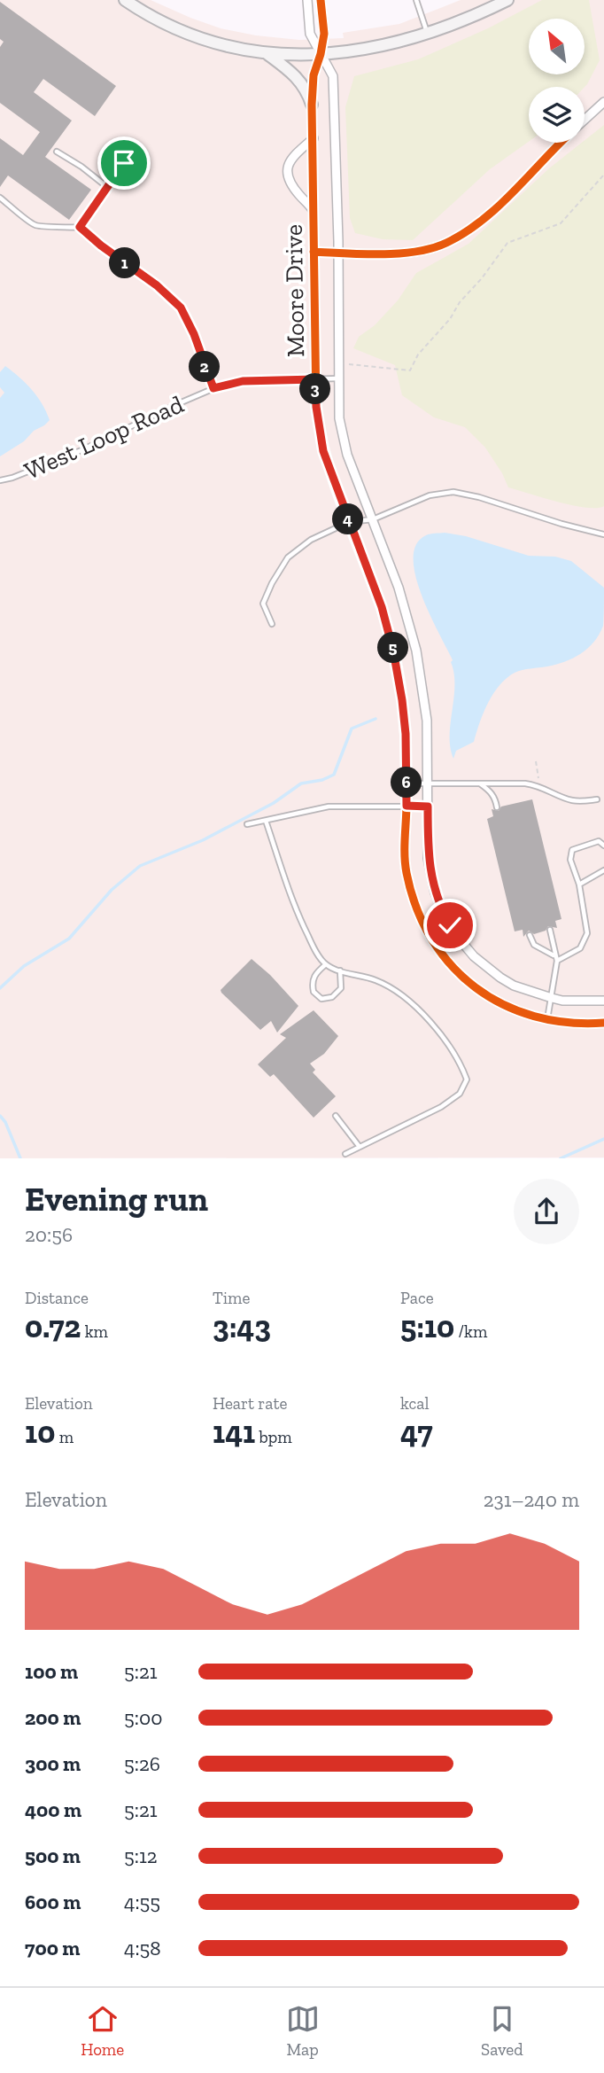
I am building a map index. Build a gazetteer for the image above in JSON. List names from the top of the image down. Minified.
{"streets":{"street":["Moore Drive"],"lane":["West Loop Road"]},"crossings":[["Moore Drive","West Loop Road"]],"north":"top left","page":{"pins":["1","2","3","4","5","6"],"heading":["Evening run","20:56"],"stats":[["Distance","0.72 km"],["Time","3:43"],["Pace","5:10 /km"],["Elevation","10 m"],["Heart rate","141 bpm"],["kcal","47"]],"chart":["Elevation","231–240 m"],"list":[{"name":"100 m","note":"5:21"},{"name":"200 m","note":"5:00"},{"name":"300 m","note":"5:26"},{"name":"400 m","note":"5:21"},{"name":"500 m","note":"5:12"},{"name":"600 m","note":"4:55"},{"name":"700 m","note":"4:58"}],"tabs":["Home","Map","Saved"]}}
